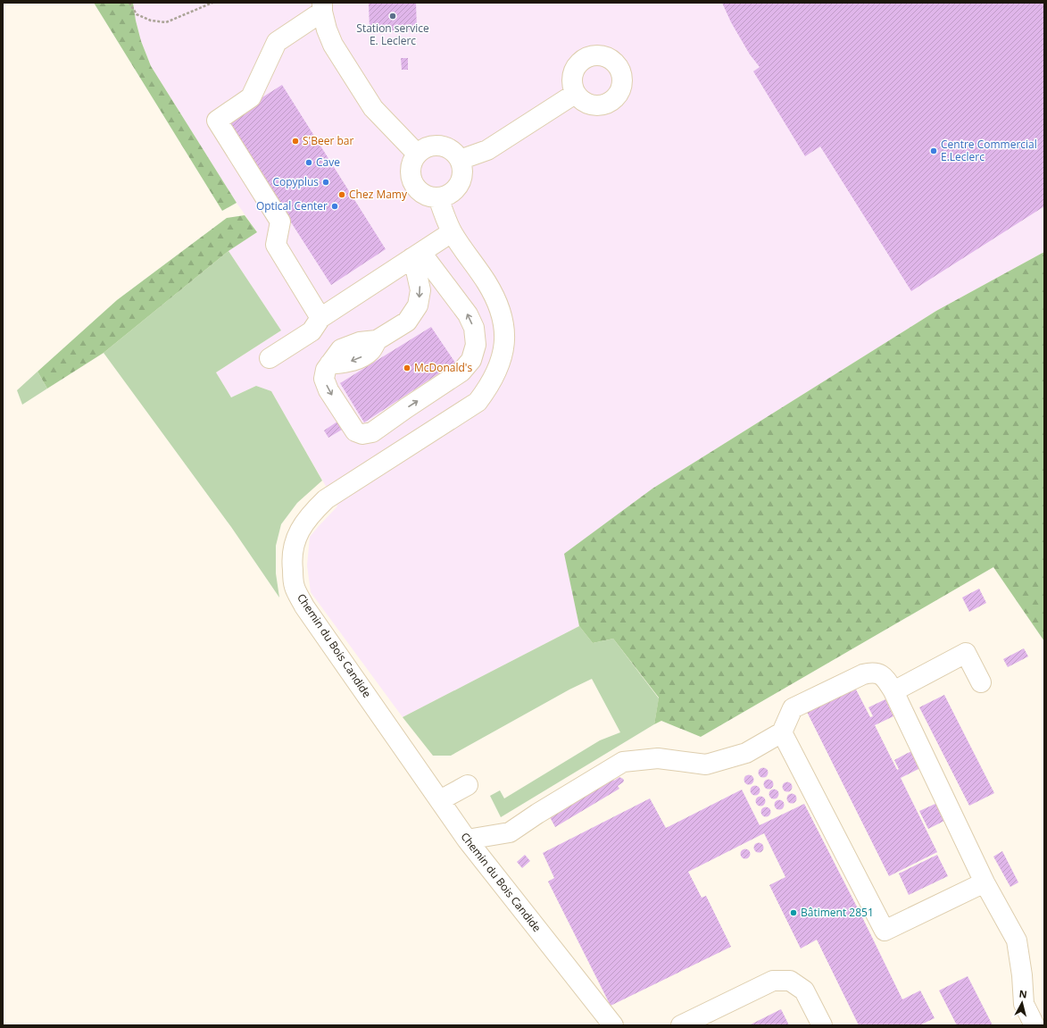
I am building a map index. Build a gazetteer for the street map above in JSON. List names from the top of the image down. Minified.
{"streets":{"street":["Chemin du Bois Candide"]},"places":["Station service E. Leclerc","S'Beer bar","Centre Commercial E.Leclerc","Cave","Copyplus","Chez Mamy","Optical Center","McDonald's","Bâtiment 2851"],"north":"top"}
